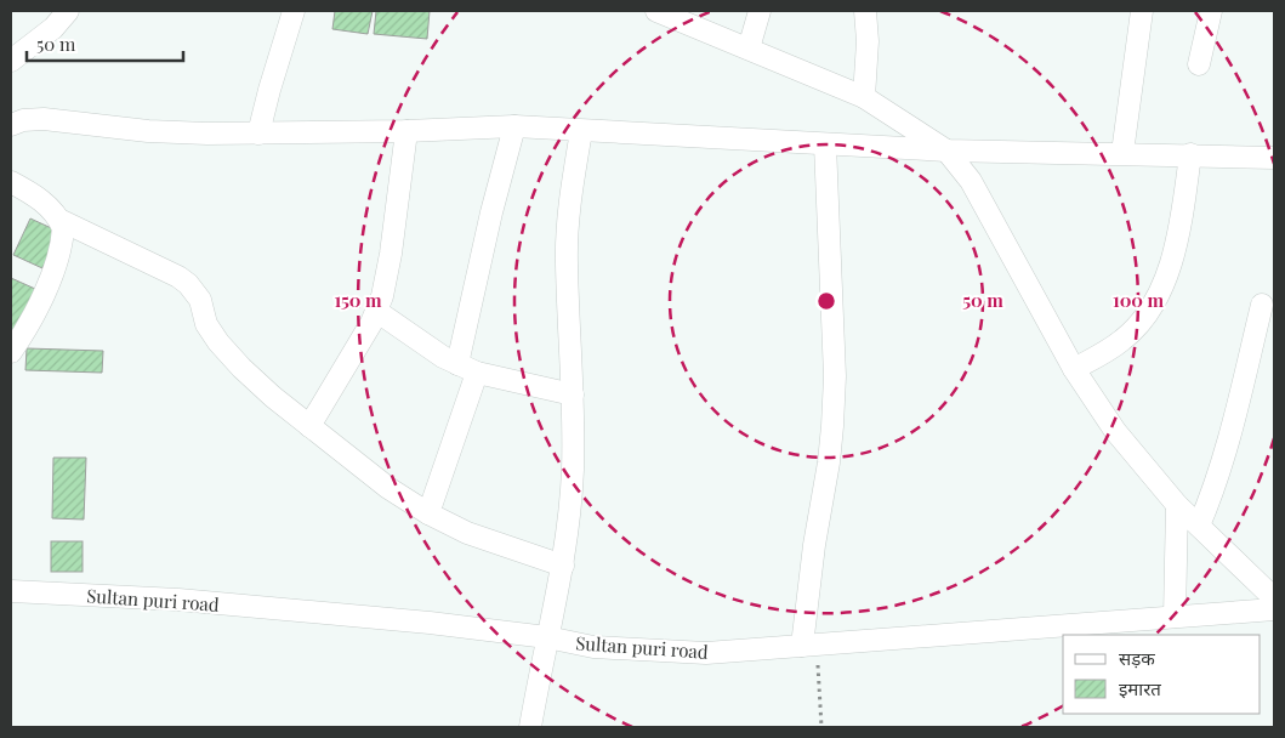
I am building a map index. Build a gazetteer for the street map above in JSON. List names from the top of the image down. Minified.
{"streets":{"street":["Sultan puri road"]},"legend":["सड़क","इमारत"],"scale_bar":"50 m","rings":["50 m","100 m","150 m"]}
